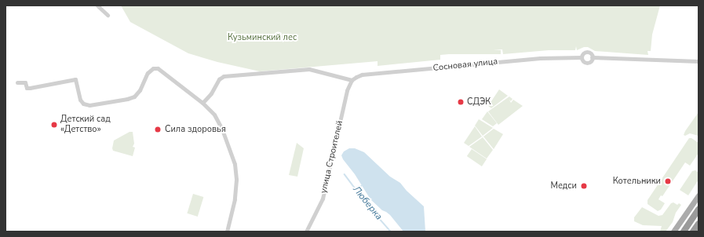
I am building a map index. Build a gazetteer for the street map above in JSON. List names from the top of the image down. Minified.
{"streets":{"street":["Сосновая улица","улица Строителей"]},"crossings":[["Сосновая улица","улица Строителей"]],"water":["Люберка"],"parks":["Кузьминский лес"],"places":["СДЭК","Детский сад «Детство»","Сила здоровья","Котельники","Медси"]}
